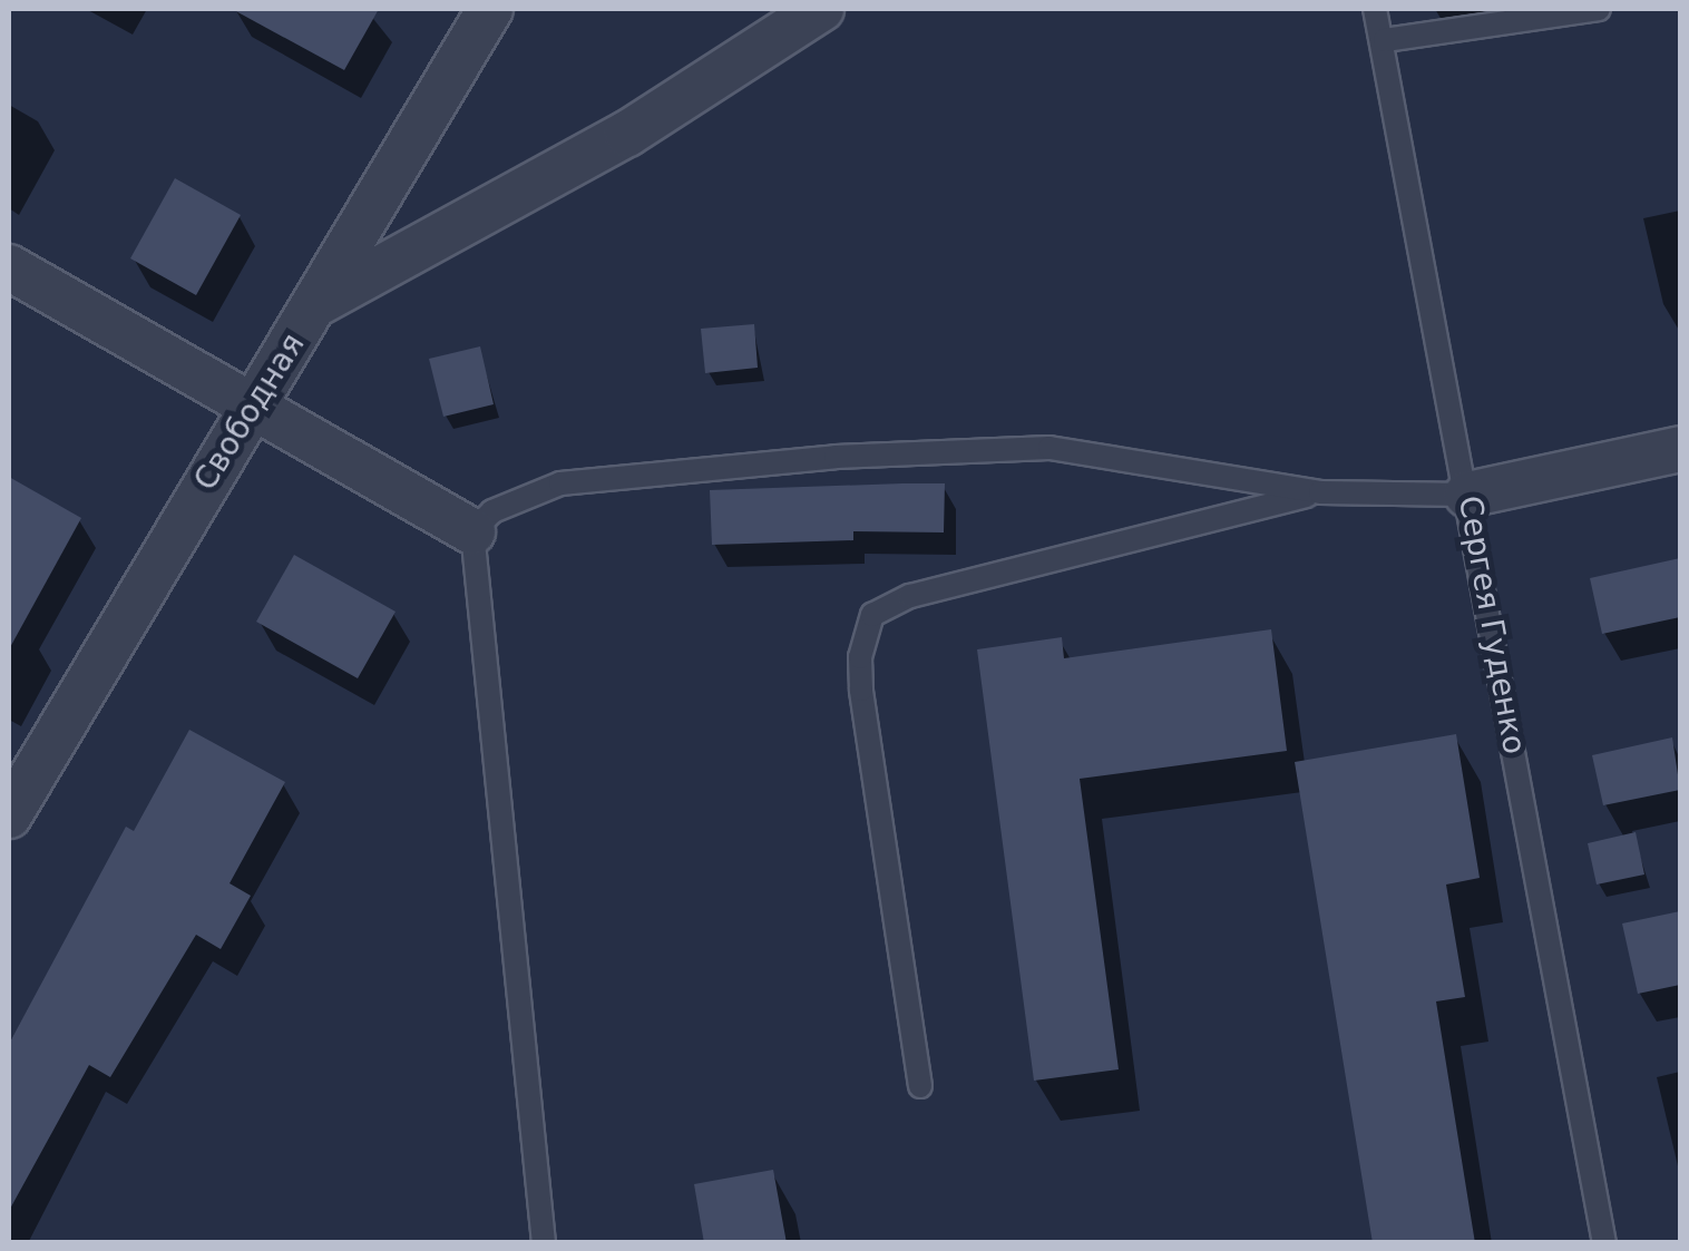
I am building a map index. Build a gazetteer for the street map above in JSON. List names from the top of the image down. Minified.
{"streets":{"street":["Свободная"],"lane":["Сергея Гуденко"]}}
